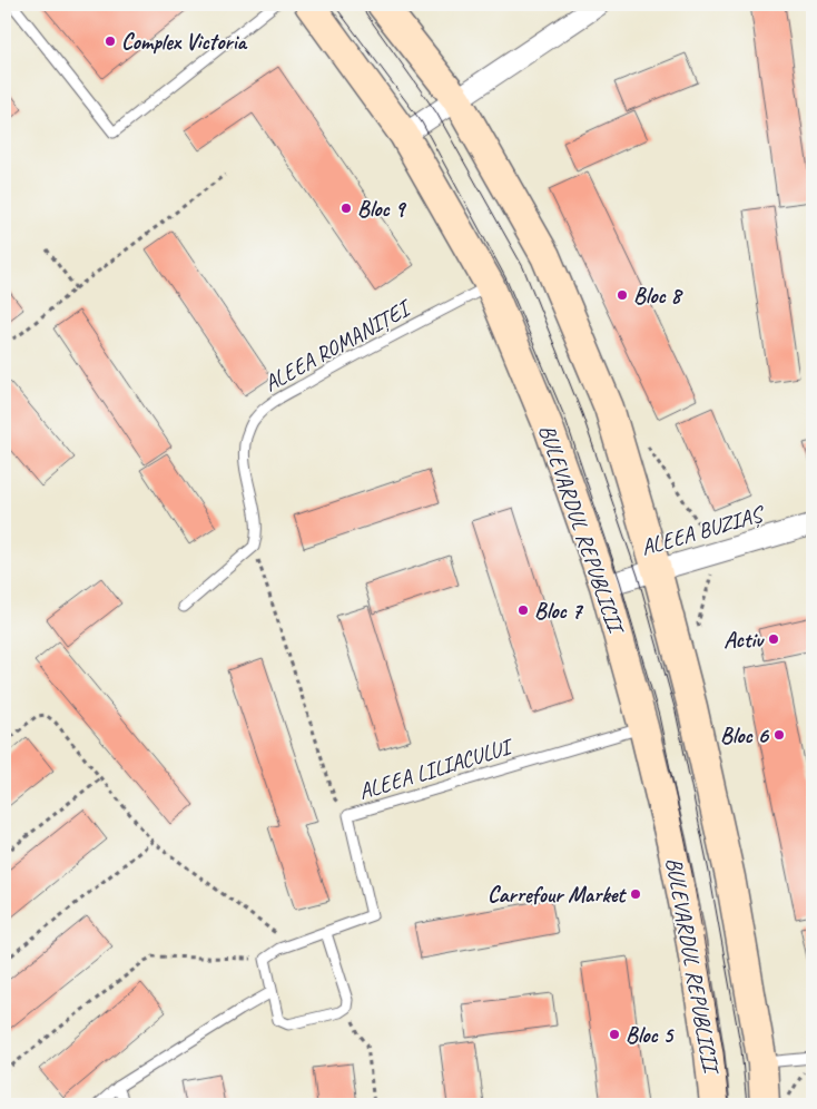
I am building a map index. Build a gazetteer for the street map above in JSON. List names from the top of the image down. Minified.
{"streets":{"main road":["BULEVARDUL REPUBLICII"],"street":["ALEEA BUZIAȘ"],"lane":["ALEEA ROMANIȚEI","ALEEA LILIACULUI"]},"crossings":[["ALEEA ROMANIȚEI","BULEVARDUL REPUBLICII"],["BULEVARDUL REPUBLICII","ALEEA BUZIAȘ"],["BULEVARDUL REPUBLICII","ALEEA LILIACULUI"]],"places":["Complex Victoria","Bloc 9","Bloc 8","Bloc 7","Activ","Bloc 6","Carrefour Market","Bloc 5"]}
